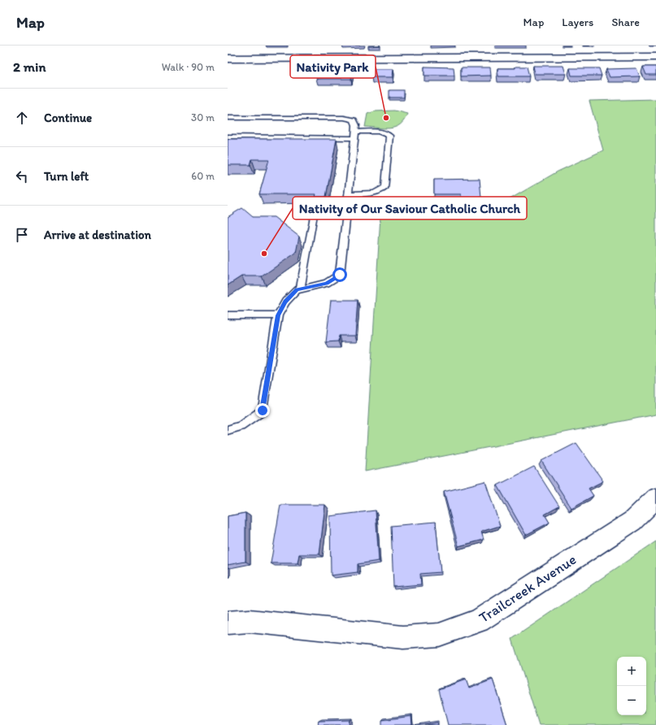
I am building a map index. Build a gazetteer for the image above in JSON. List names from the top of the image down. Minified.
{"streets":{"street":["Trailcreek Avenue"]},"places":["Nativity Park","Nativity of Our Saviour Catholic Church"],"page":{"header":"Map","nav":["Map","Layers","Share"],"heading":["2 min","Walk · 90 m"],"list":[["Continue","30 m"],["Turn left","60 m"],"Arrive at destination"],"map_buttons":["+","−"]}}
